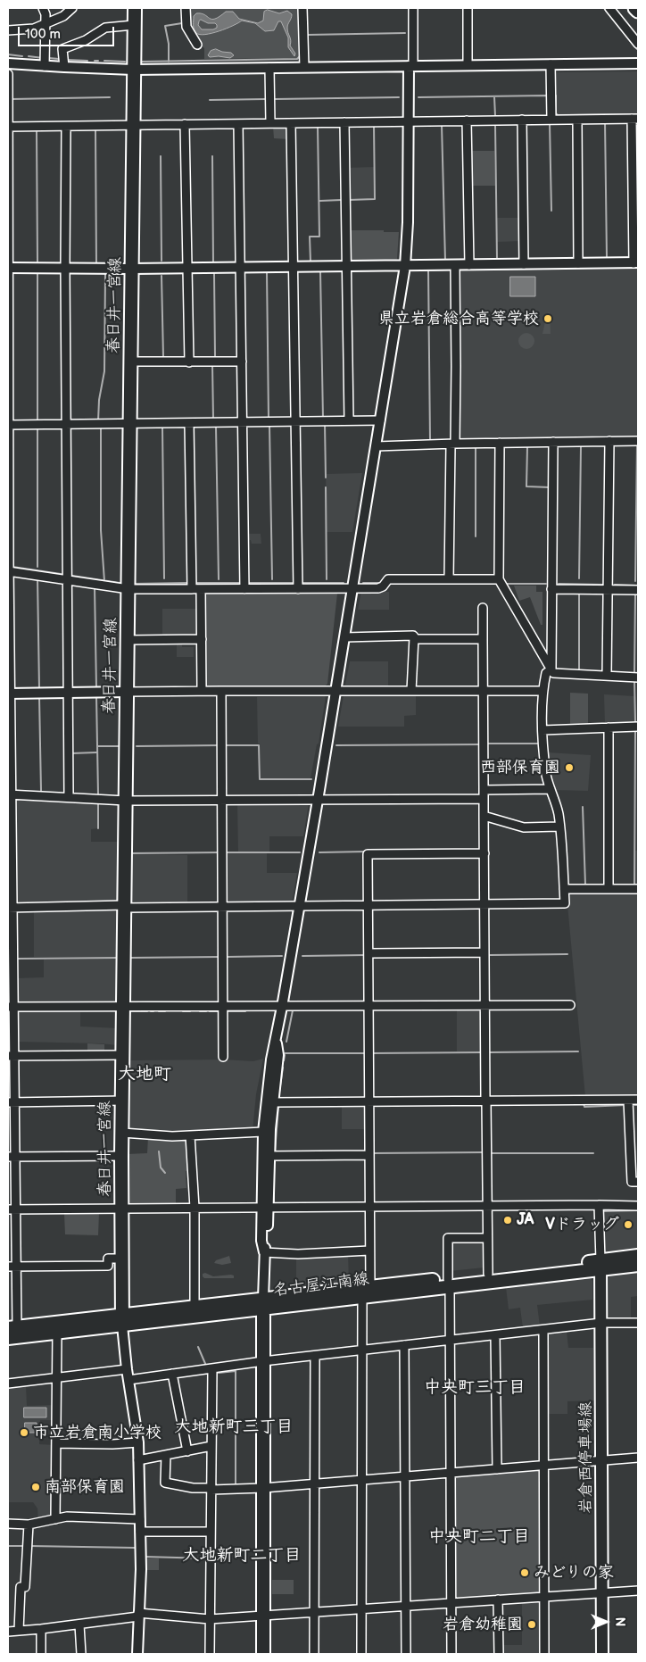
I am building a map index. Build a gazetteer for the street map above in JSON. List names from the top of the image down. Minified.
{"streets":{"main road":["春日井一宮線","名古屋江南線","岩倉西停車場線"]},"crossings":[["春日井一宮線","名古屋江南線"],["名古屋江南線","岩倉西停車場線"]],"districts":["大地町","中央町三丁目","大地新町三丁目","中央町二丁目","大地新町二丁目"],"places":["県立岩倉総合高等学校","西部保育園","JA","Vドラッグ","市立岩倉南小学校","南部保育園","みどりの家","岩倉幼稚園"],"scale_bar":"100 m","north":"right"}
